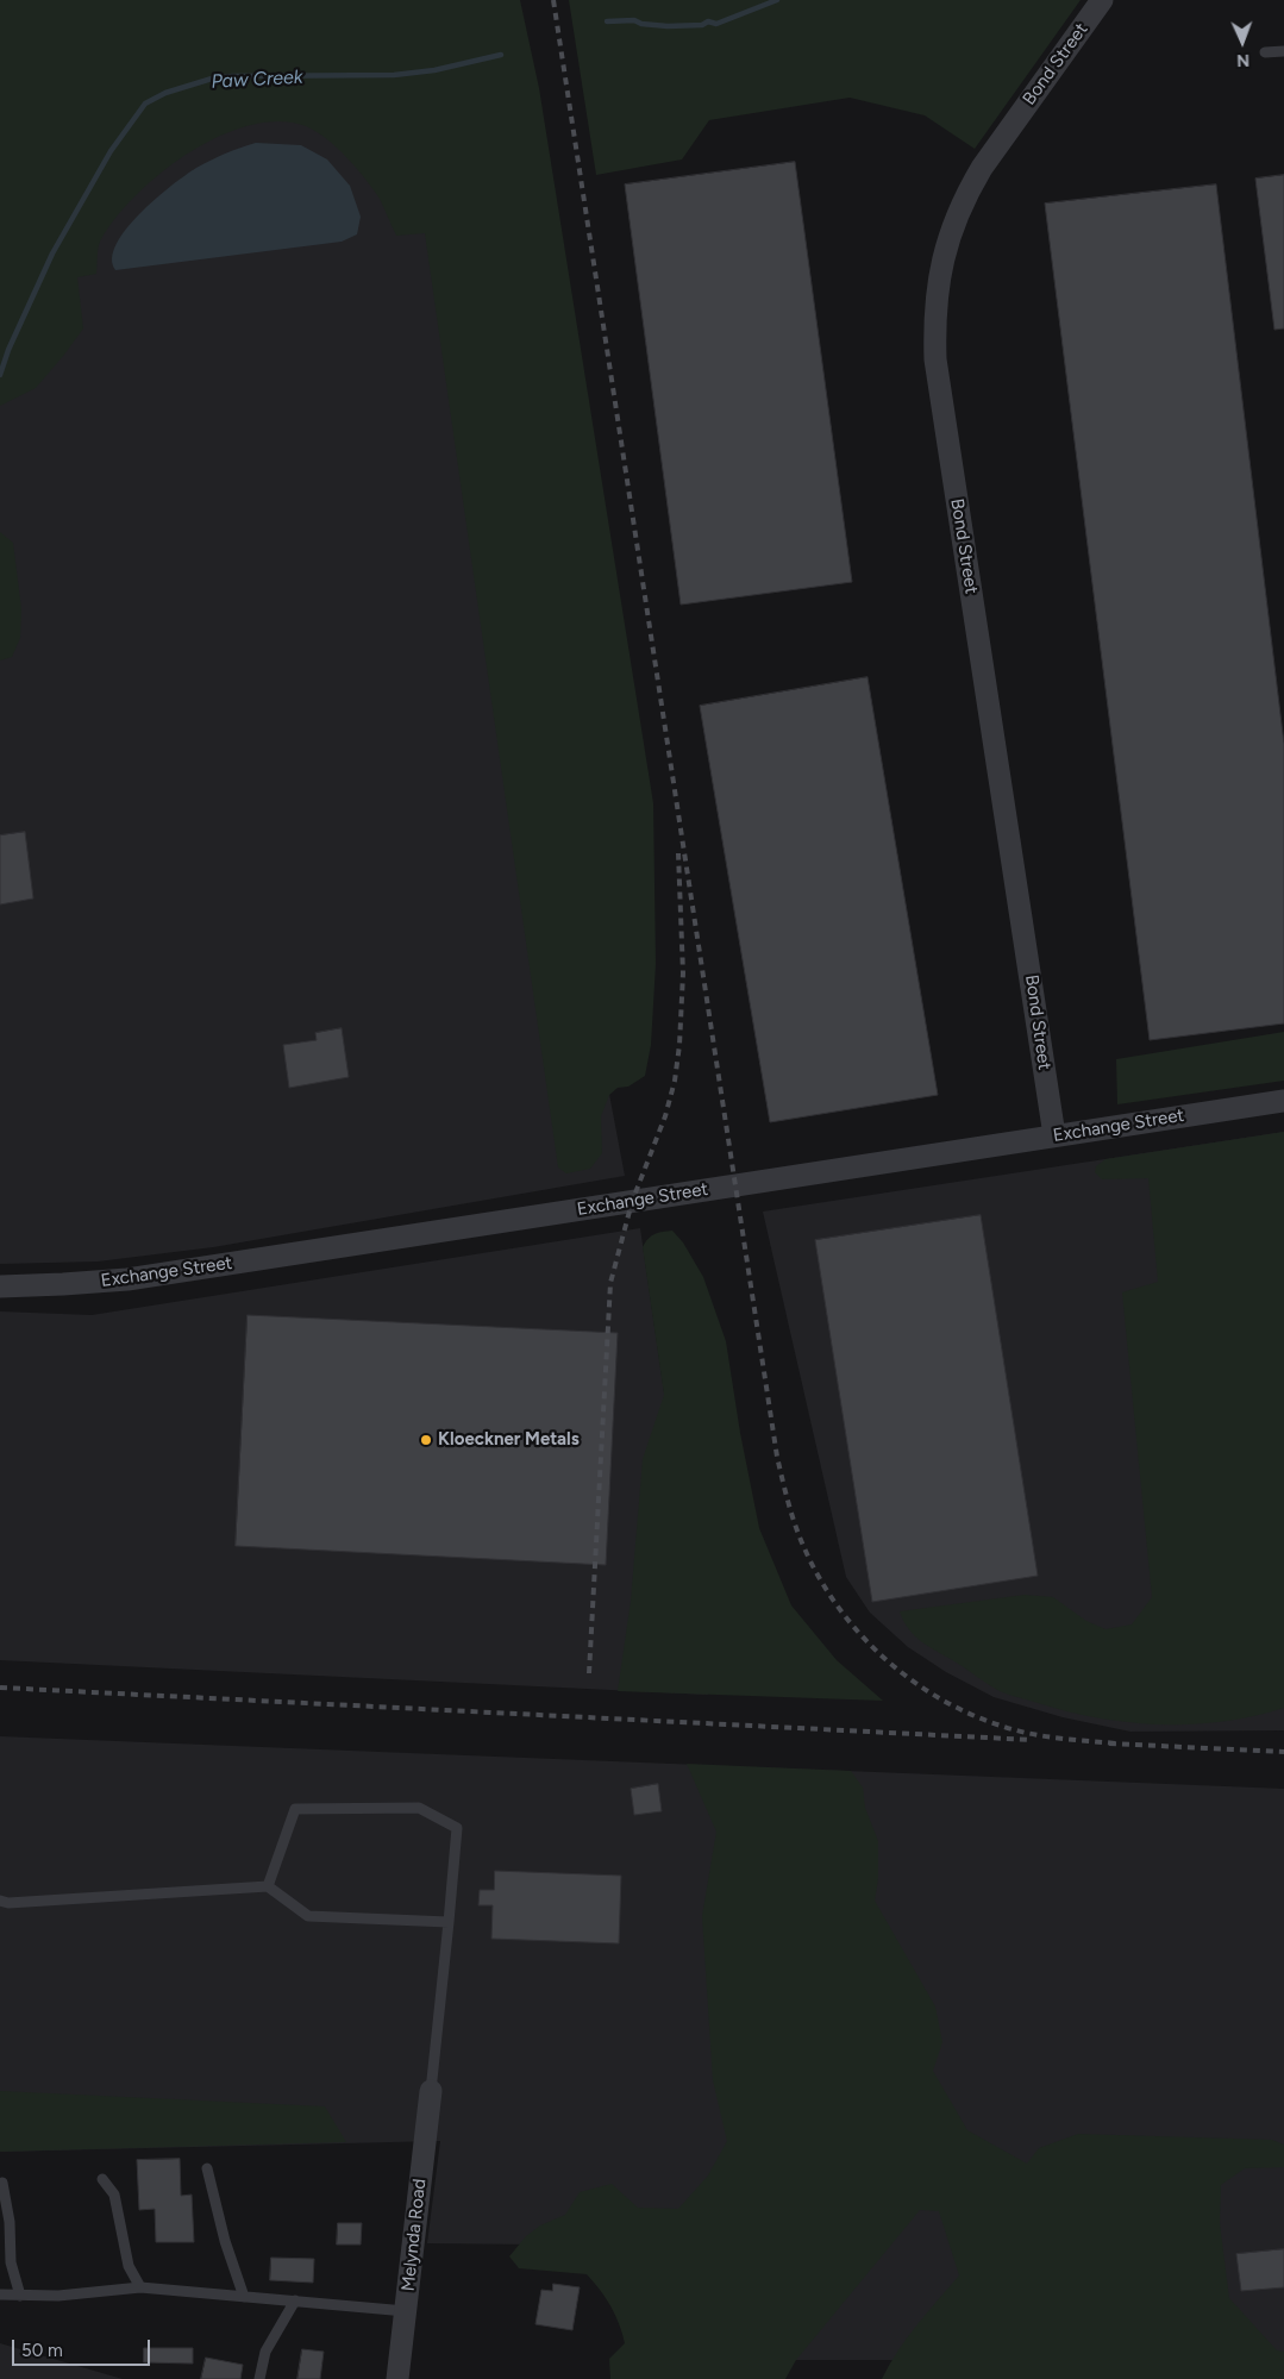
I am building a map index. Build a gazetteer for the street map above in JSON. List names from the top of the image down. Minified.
{"streets":{"street":["Bond Street","Exchange Street","Melynda Road"]},"crossings":[["Bond Street","Exchange Street"]],"water":["Paw Creek"],"places":["Kloeckner Metals"],"scale_bar":"50 m","north":"bottom"}
